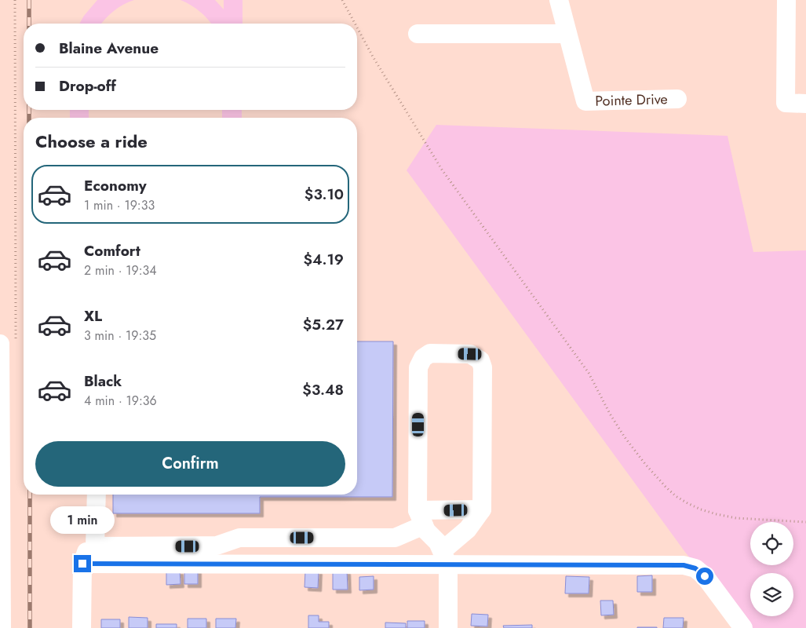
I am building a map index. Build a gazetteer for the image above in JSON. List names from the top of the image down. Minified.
{"streets":{"street":["Pointe Drive"]},"page":{"banner":["Blaine Avenue","Drop-off"],"heading":"Choose a ride","list":[{"name":"Economy","note":"1 min · 19:33","value":"$3.10"},{"name":"Comfort","note":"2 min · 19:34","value":"$4.19"},{"name":"XL","note":"3 min · 19:35","value":"$5.27"},{"name":"Black","note":"4 min · 19:36","value":"$3.48"}],"buttons":"Confirm","bubble":"1 min"}}
